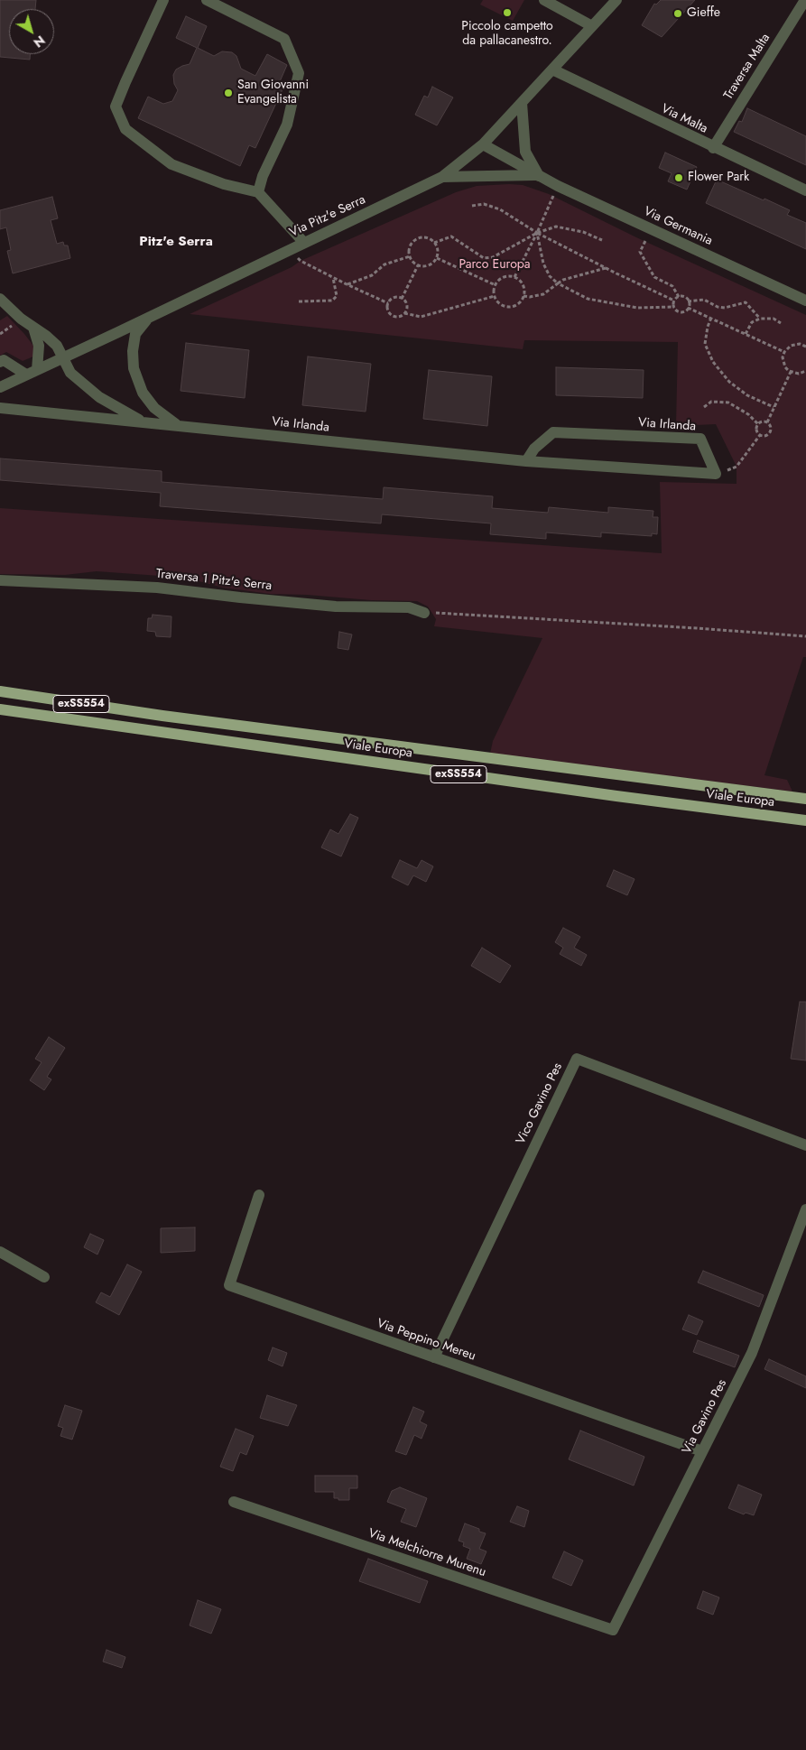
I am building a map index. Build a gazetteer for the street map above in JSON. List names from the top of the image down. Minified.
{"streets":{"main road":["exSS554","Viale Europa"],"street":["Traversa Malta","Via Malta","Via Pitz'e Serra","Via Germania","Via Irlanda","Traversa 1 Pitz'e Serra","Vico Gavino Pes","Via Peppino Mereu","Via Gavino Pes","Via Melchiorre Murenu"]},"crossings":[["Traversa Malta","Via Malta"],["Via Malta","Via Pitz'e Serra"],["Via Pitz'e Serra","Via Germania"],["Via Pitz'e Serra","Via Irlanda"],["Vico Gavino Pes","Via Peppino Mereu"],["Via Peppino Mereu","Via Gavino Pes"],["Via Gavino Pes","Via Melchiorre Murenu"]],"districts":["Pitz'e Serra"],"parks":["Parco Europa"],"places":["Piccolo campetto da pallacanestro.","Gieffe","San Giovanni Evangelista","Flower Park"],"north":"bottom right"}
